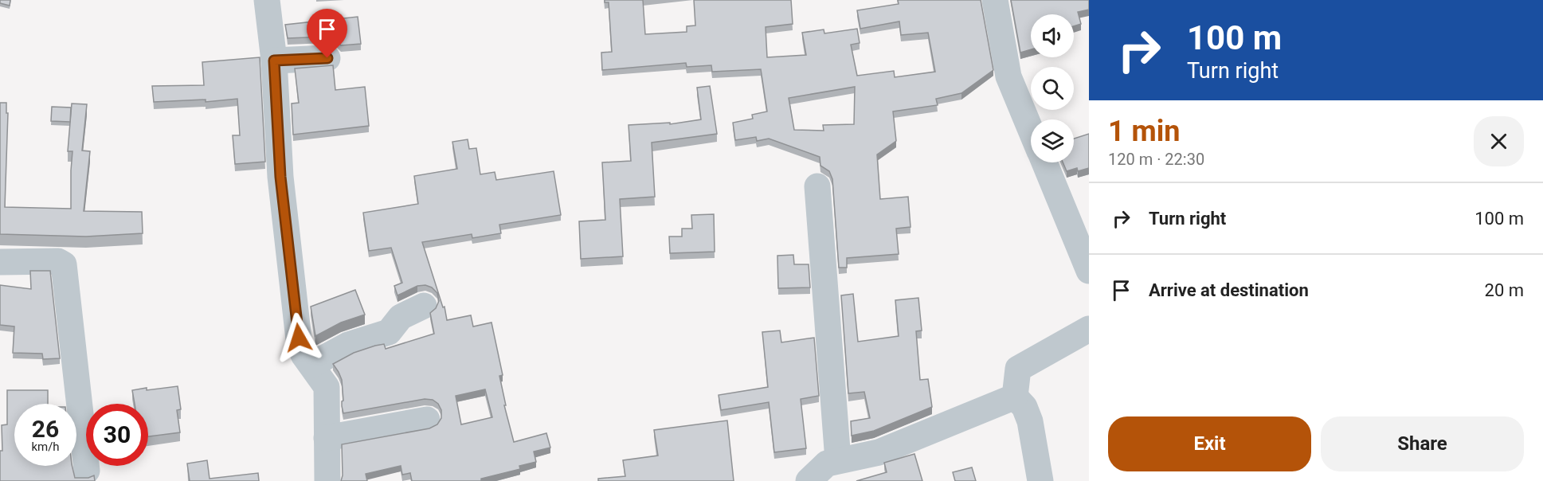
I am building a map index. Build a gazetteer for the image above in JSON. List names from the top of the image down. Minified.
{"page":{"turn":["100 m","Turn right"],"heading":["1 min","120 m · 22:30"],"list":[{"name":"Turn right","value":"100 m"},{"name":"Arrive at destination","value":"20 m"}],"speed":"26 km/h","limit":"30","buttons":["Exit","Share"]}}
